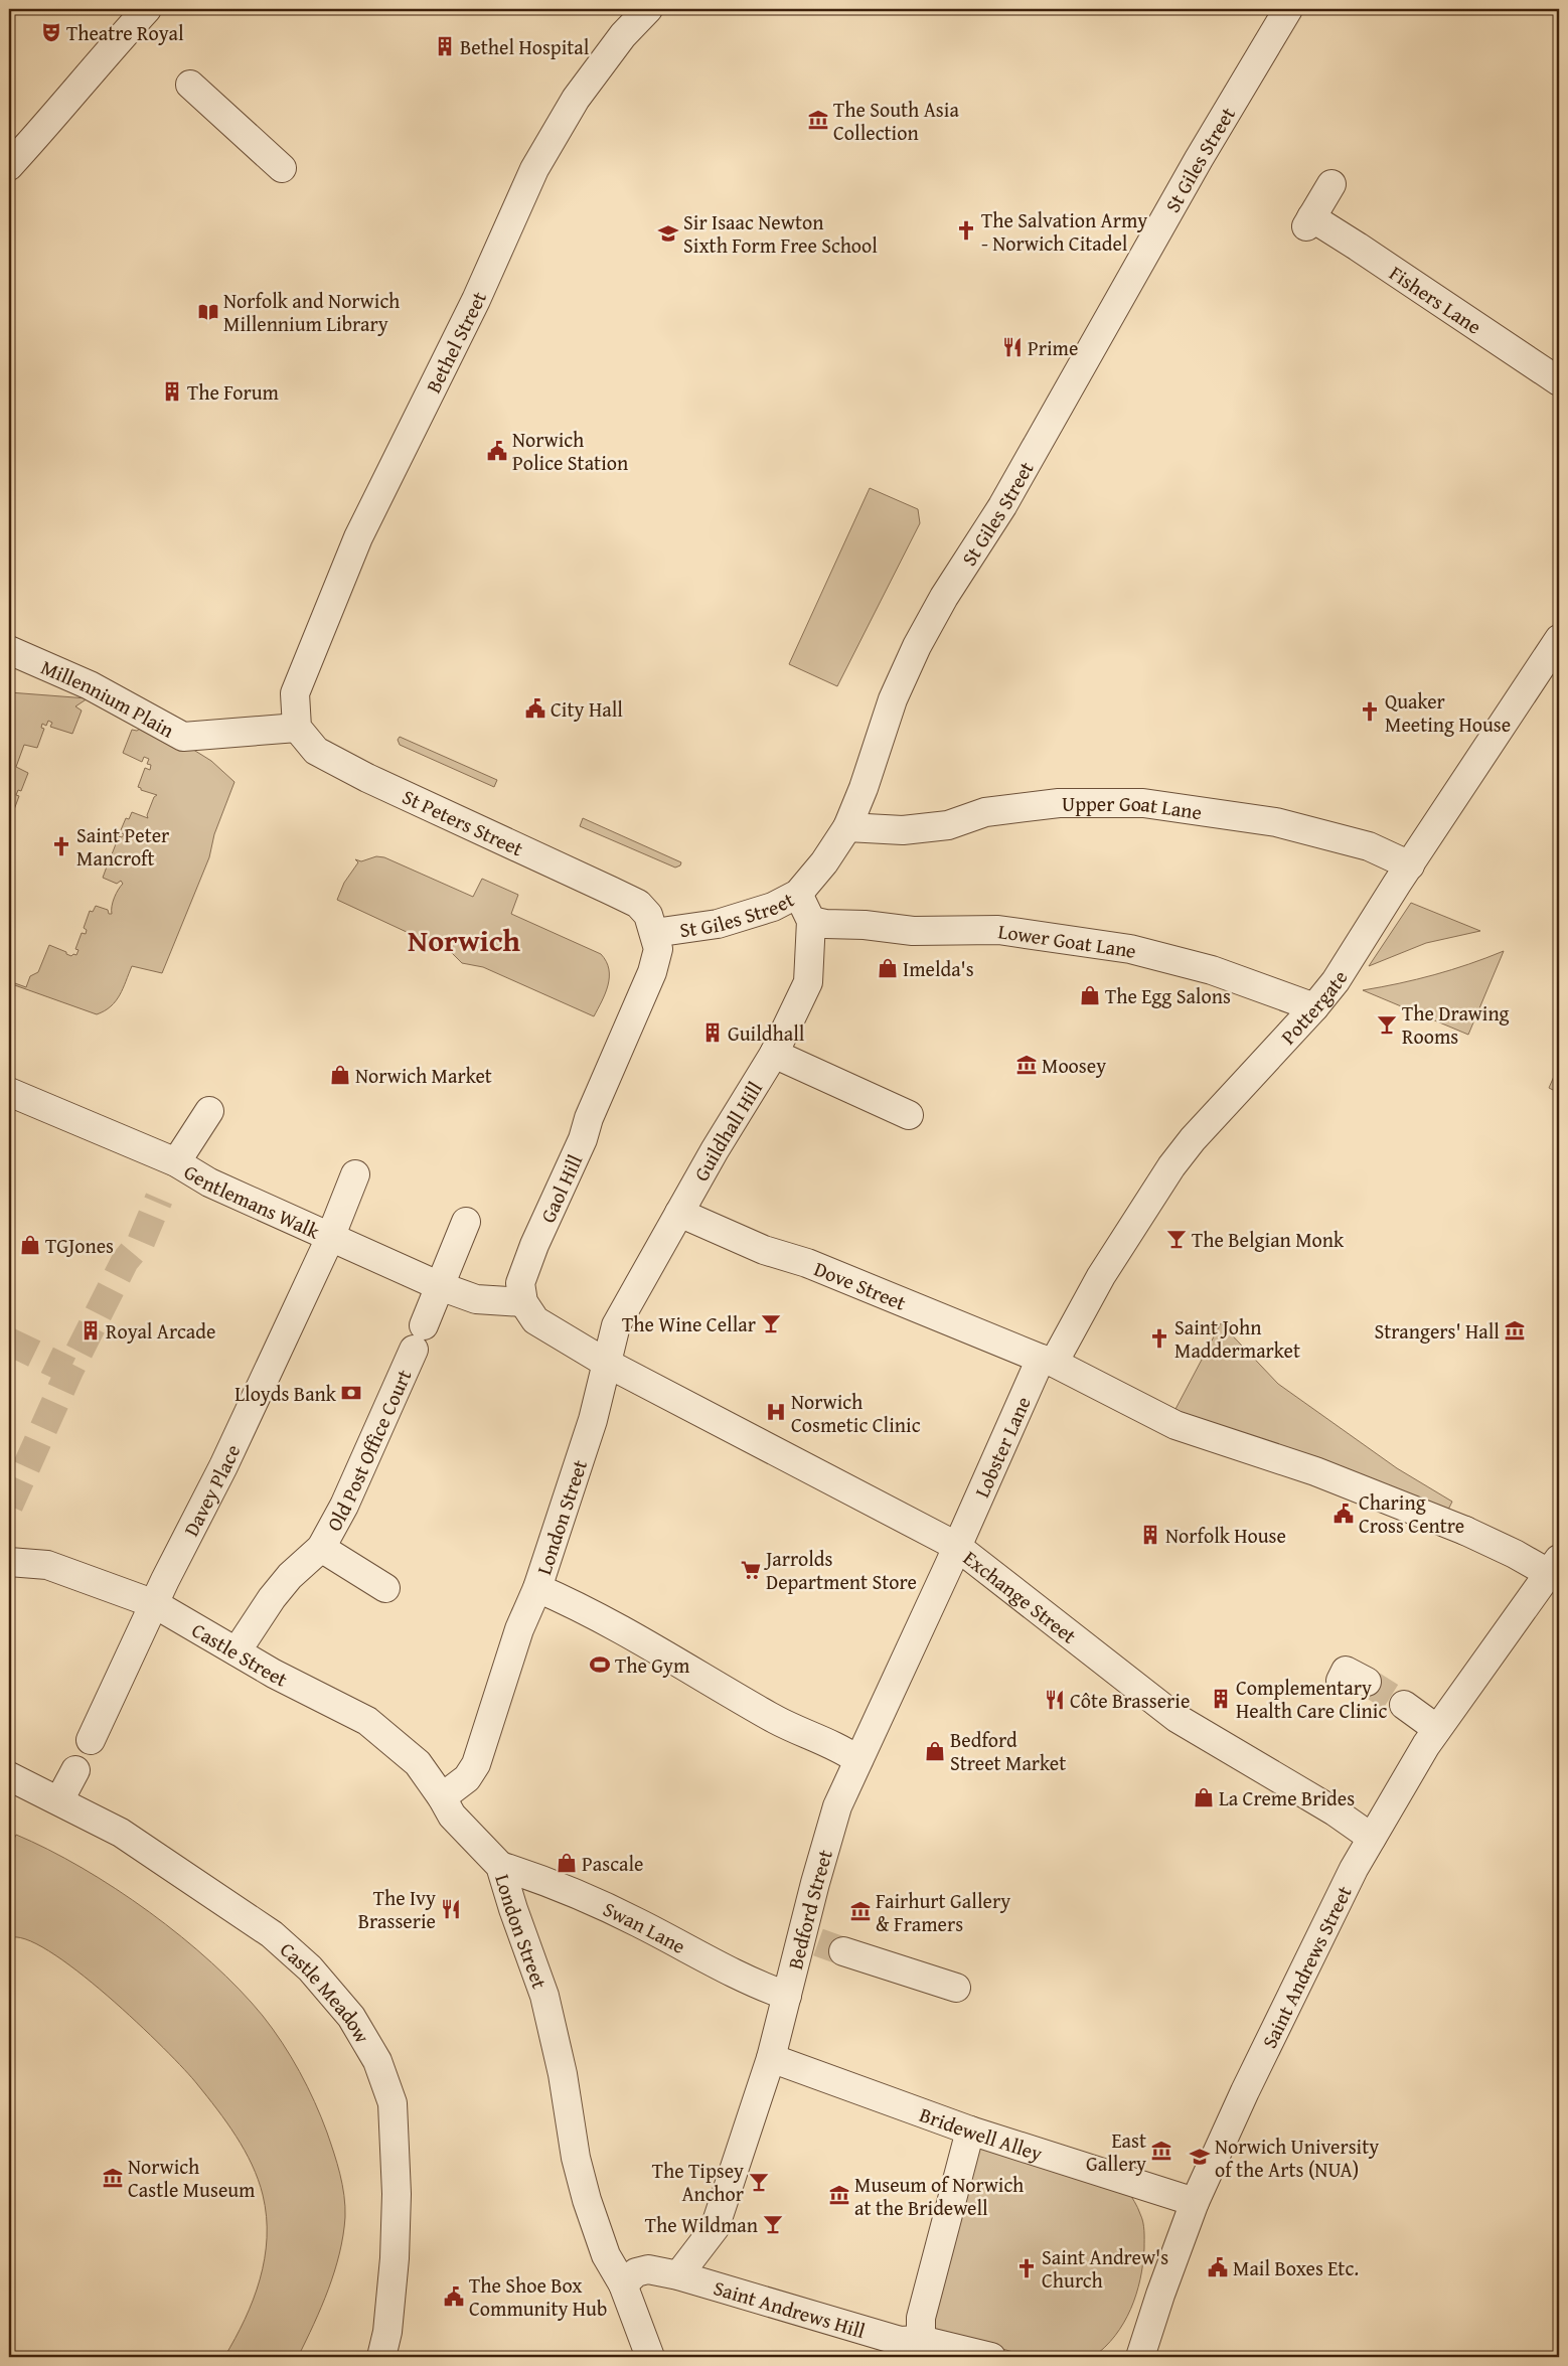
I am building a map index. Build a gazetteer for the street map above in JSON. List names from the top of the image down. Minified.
{"streets":{"street":["St Giles Street","Fishers Lane","Bethel Street","Millennium Plain","Upper Goat Lane","St Peters Street","Lower Goat Lane","Pottergate","Guildhall Hill","Gaol Hill","Gentlemans Walk","Dove Street","Lobster Lane","Old Post Office Court","Davey Place","London Street","Exchange Street","Castle Street","Bedford Street","Swan Lane","Saint Andrews Street","Castle Meadow","Bridewell Alley","Saint Andrews Hill"]},"crossings":[["St Giles Street","Upper Goat Lane"],["St Giles Street","St Peters Street"],["St Giles Street","Guildhall Hill"],["St Giles Street","Gaol Hill"],["Bethel Street","Millennium Plain"],["Bethel Street","St Peters Street"],["Millennium Plain","St Peters Street"],["Upper Goat Lane","Pottergate"],["St Peters Street","Gaol Hill"],["Lower Goat Lane","Pottergate"],["Lower Goat Lane","Guildhall Hill"],["Pottergate","Dove Street"],["Pottergate","Lobster Lane"],["Guildhall Hill","Dove Street"],["Guildhall Hill","London Street"],["Guildhall Hill","Exchange Street"],["Gaol Hill","Gentlemans Walk"],["Gentlemans Walk","Old Post Office Court"],["Gentlemans Walk","Davey Place"],["Dove Street","Lobster Lane"],["Lobster Lane","Exchange Street"],["Lobster Lane","Bedford Street"],["Old Post Office Court","Castle Street"],["Davey Place","Castle Street"],["London Street","Exchange Street"],["London Street","Castle Street"],["London Street","Swan Lane"],["London Street","Saint Andrews Hill"],["Exchange Street","Bedford Street"],["Exchange Street","Saint Andrews Street"],["Bedford Street","Swan Lane"],["Bedford Street","Bridewell Alley"],["Bedford Street","Saint Andrews Hill"],["Saint Andrews Street","Bridewell Alley"]],"districts":["Norwich"],"places":{"theatre":["Theatre Royal"],"building":["Bethel Hospital","The Forum","Guildhall","Royal Arcade","Norfolk House","Complementary Health Care Clinic"],"museum":["The South Asia Collection","Moosey","Strangers' Hall","Fairhurt Gallery & Framers","East Gallery","Norwich Castle Museum","Museum of Norwich at the Bridewell"],"church":["The Salvation Army - Norwich Citadel","Quaker Meeting House","Saint Peter Mancroft","Saint John Maddermarket","Saint Andrew's Church"],"school or university":["Sir Isaac Newton Sixth Form Free School","Norwich University of the Arts (NUA)"],"library":["Norfolk and Norwich Millennium Library"],"restaurant":["Prime","Côte Brasserie","The Ivy Brasserie"],"public building":["Norwich Police Station","City Hall","Charing Cross Centre","Mail Boxes Etc.","The Shoe Box Community Hub"],"shop":["Imelda's","The Egg Salons","Norwich Market","TGJones","Bedford Street Market","La Creme Brides","Pascale"],"bar":["The Drawing Rooms","The Belgian Monk","The Wine Cellar","The Tipsey Anchor","The Wildman"],"bank":["Lloyds Bank"],"hospital":["Norwich Cosmetic Clinic"],"supermarket":["Jarrolds Department Store"],"sports":["The Gym"]}}
